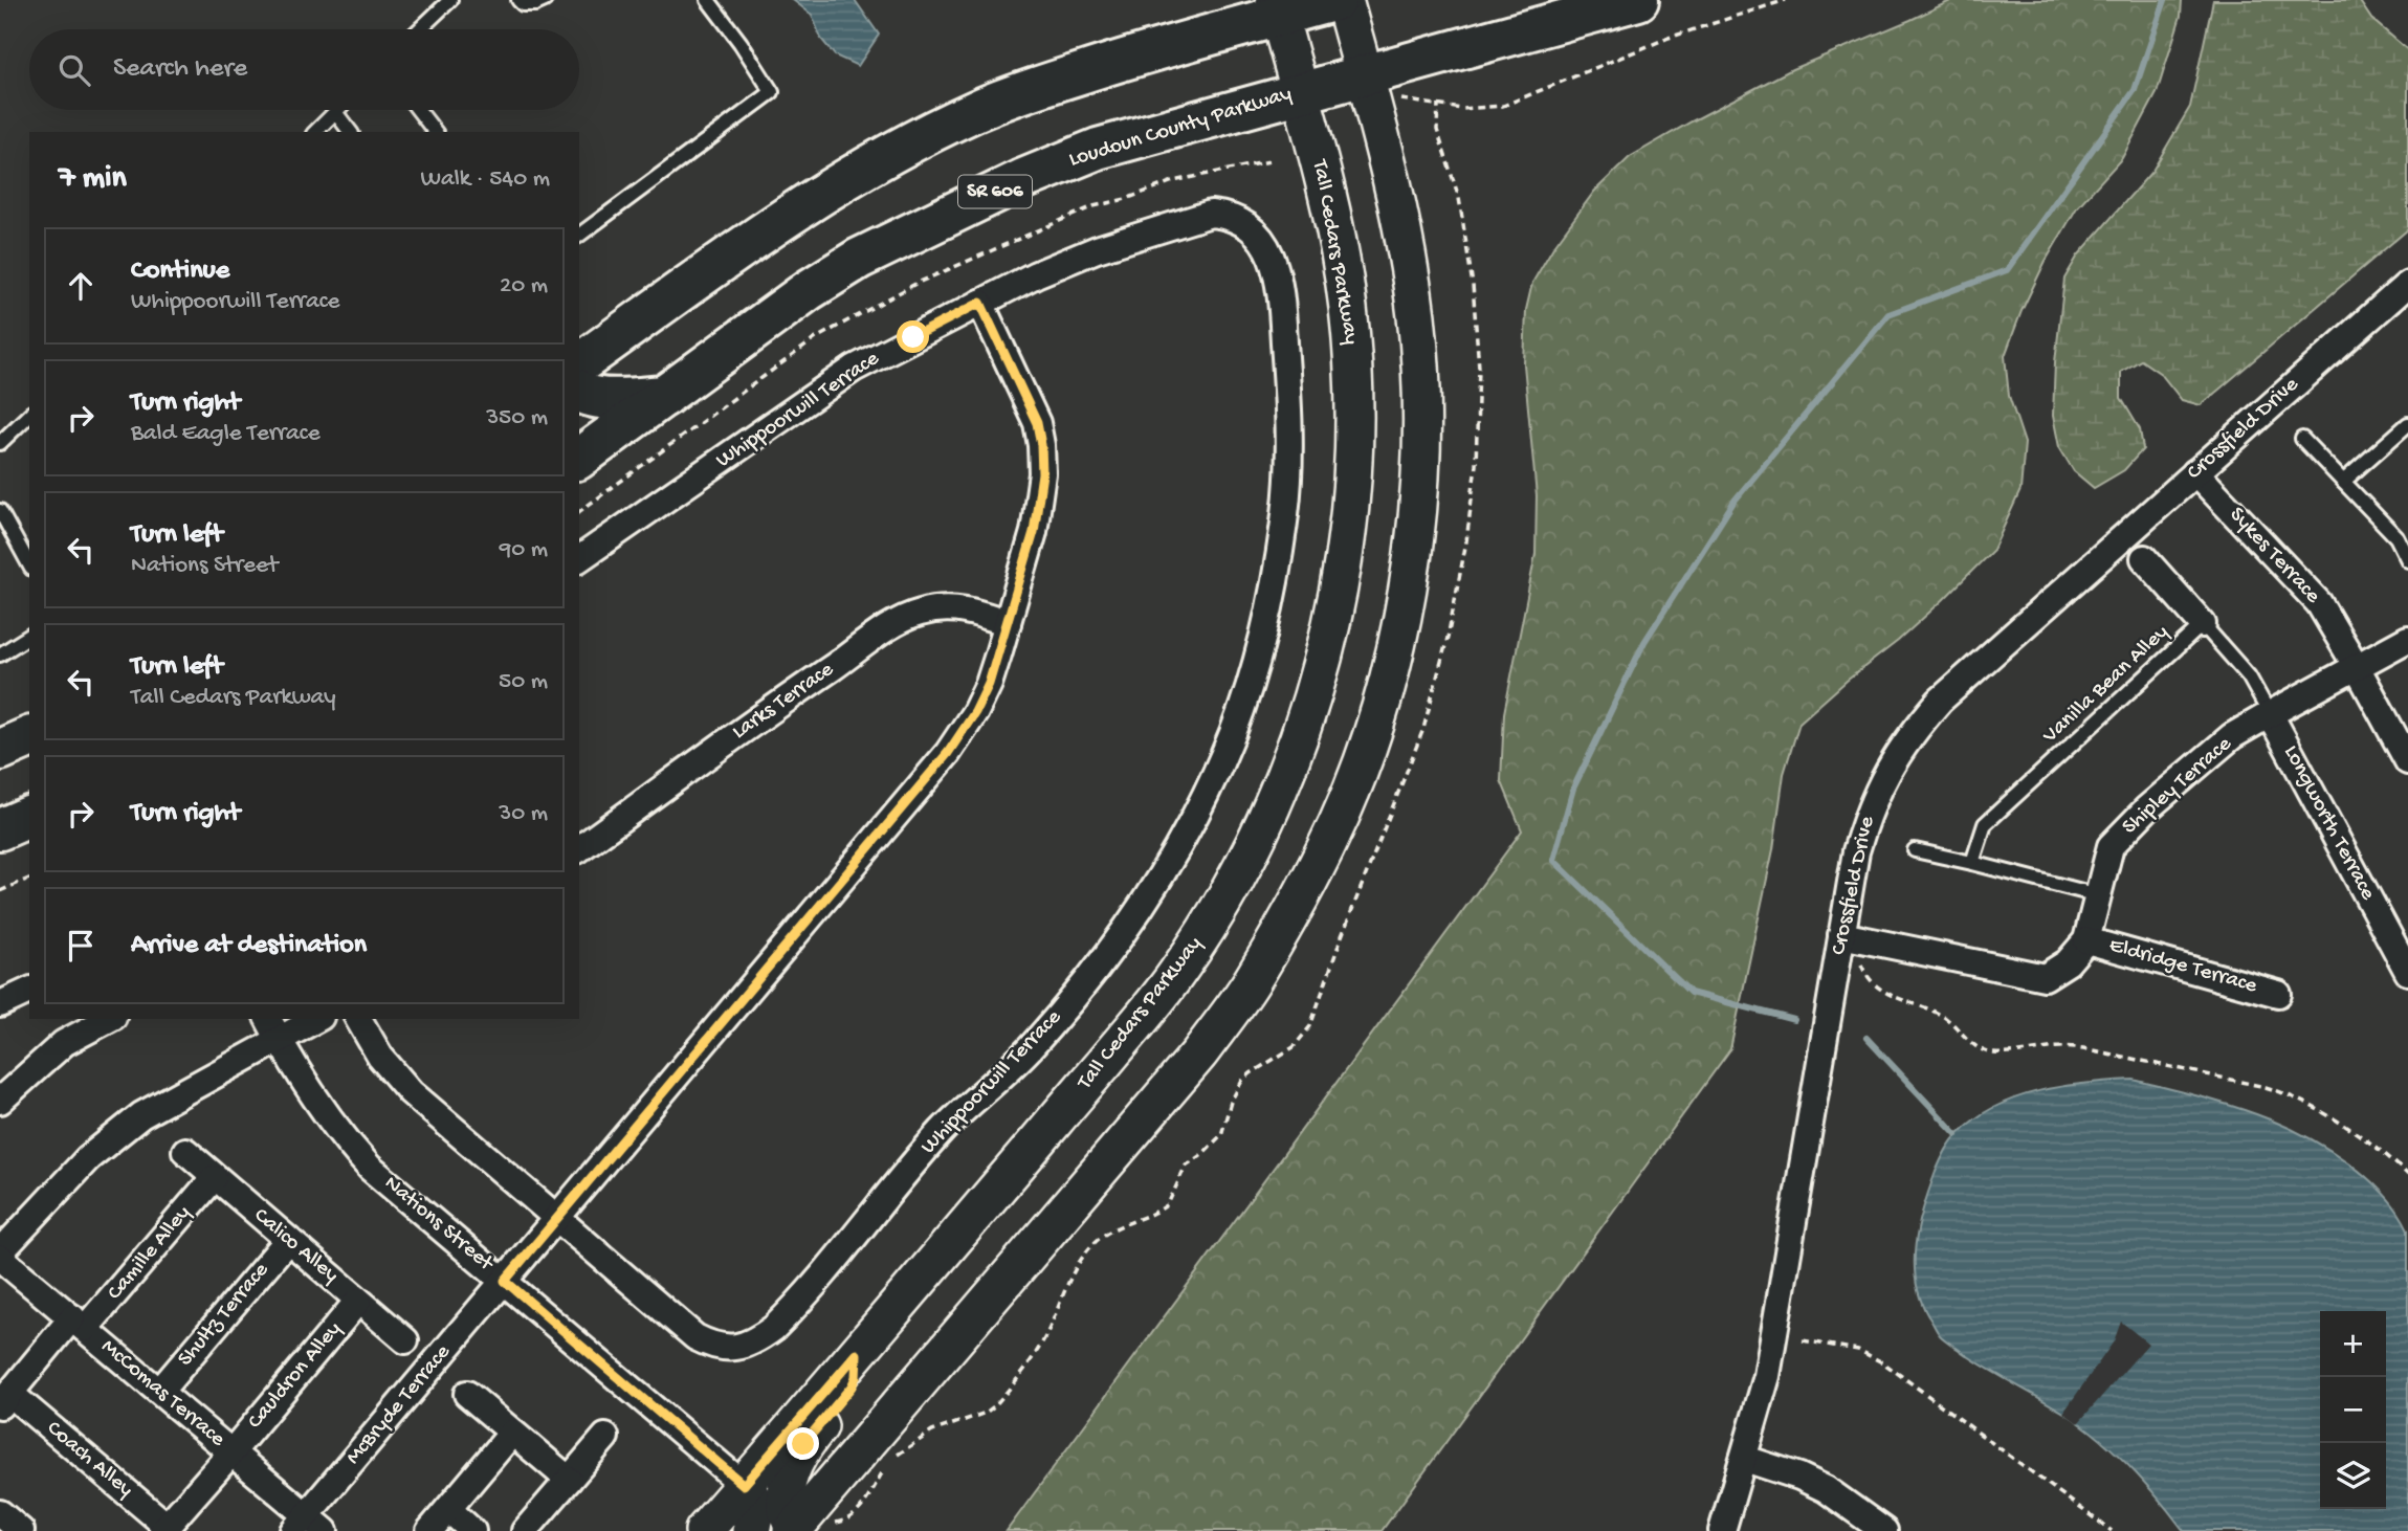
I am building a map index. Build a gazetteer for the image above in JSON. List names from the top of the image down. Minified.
{"streets":{"main road":["Loudoun County Parkway","SR 606","Tall Cedars Parkway"],"street":["Whippoorwill Terrace","Crossfield Drive","Sykes Terrace","Larks Terrace","Shipley Terrace","Longworth Terrace","Eldridge Terrace","Nations Street","Calico Alley","Camille Alley","Shultz Terrace","Cauldron Alley","McComas Terrace","McBryde Terrace","Coach Alley"],"lane":["Vanilla Bean Alley"]},"crossings":[["Loudoun County Parkway","Tall Cedars Parkway"],["Tall Cedars Parkway","Nations Street"],["Whippoorwill Terrace","McBryde Terrace"],["Crossfield Drive","Sykes Terrace"],["Crossfield Drive","Shipley Terrace"],["Sykes Terrace","Shipley Terrace"],["Vanilla Bean Alley","Shipley Terrace"],["Vanilla Bean Alley","Longworth Terrace"],["Larks Terrace","McBryde Terrace"],["Shipley Terrace","Longworth Terrace"],["Shipley Terrace","Eldridge Terrace"],["Nations Street","McBryde Terrace"],["Calico Alley","Camille Alley"],["Calico Alley","Shultz Terrace"],["Calico Alley","Cauldron Alley"],["Camille Alley","McComas Terrace"],["Camille Alley","Coach Alley"],["Shultz Terrace","McComas Terrace"],["Cauldron Alley","McComas Terrace"],["Cauldron Alley","Coach Alley"],["McComas Terrace","McBryde Terrace"],["McComas Terrace","Coach Alley"]],"page":{"search":"Search here","heading":["7 min","Walk · 540 m"],"list":[["Continue","Whippoorwill Terrace","20 m"],["Turn right","Bald Eagle Terrace","350 m"],["Turn left","Nations Street","90 m"],["Turn left","Tall Cedars Parkway","50 m"],["Turn right","30 m"],"Arrive at destination"],"map_buttons":["+","−"]}}
